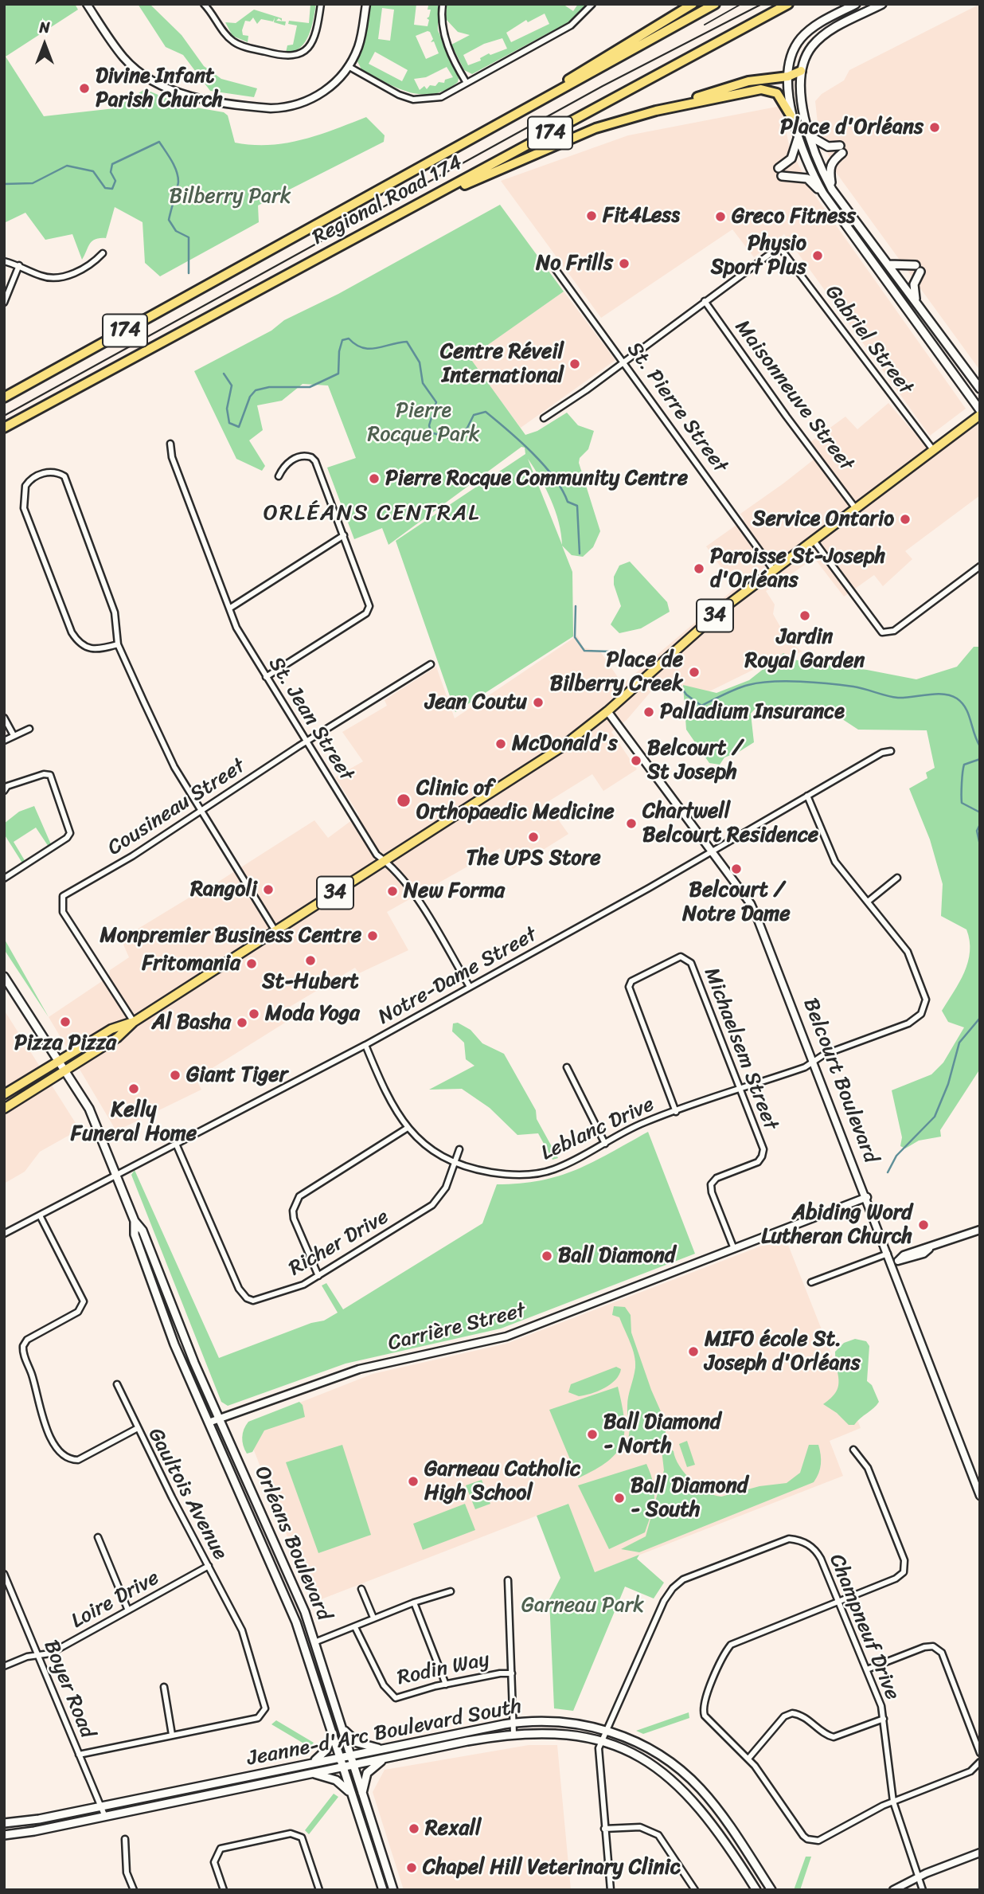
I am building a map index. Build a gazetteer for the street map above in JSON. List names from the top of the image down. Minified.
{"streets":{"highway":["174","Regional Road 174"],"main road":["34","Orléans Boulevard","Jeanne-d'Arc Boulevard South"],"street":["Gabriel Street","Maisonneuve Street","St. Pierre Street","St. Jean Street","Cousineau Street","Notre-Dame Street","Michaelsem Street","Belcourt Boulevard","Leblanc Drive","Richer Drive","Carrière Street","Gaultois Avenue","Loire Drive","Champneuf Drive","Rodin Way","Boyer Road"]},"crossings":[["Gabriel Street","Maisonneuve Street"],["Gabriel Street","34"],["Maisonneuve Street","34"],["St. Pierre Street","34"],["34","St. Jean Street"],["34","Cousineau Street"],["34","Belcourt Boulevard"],["34","Orléans Boulevard"],["St. Jean Street","Cousineau Street"],["St. Jean Street","Notre-Dame Street"],["Notre-Dame Street","Belcourt Boulevard"],["Notre-Dame Street","Leblanc Drive"],["Notre-Dame Street","Richer Drive"],["Notre-Dame Street","Gaultois Avenue"],["Notre-Dame Street","Orléans Boulevard"],["Michaelsem Street","Leblanc Drive"],["Michaelsem Street","Carrière Street"],["Belcourt Boulevard","Leblanc Drive"],["Belcourt Boulevard","Carrière Street"],["Leblanc Drive","Richer Drive"],["Carrière Street","Orléans Boulevard"],["Gaultois Avenue","Loire Drive"],["Gaultois Avenue","Boyer Road"],["Orléans Boulevard","Jeanne-d'Arc Boulevard South"],["Loire Drive","Boyer Road"],["Champneuf Drive","Jeanne-d'Arc Boulevard South"],["Boyer Road","Jeanne-d'Arc Boulevard South"]],"districts":["ORLÉANS CENTRAL"],"parks":["Bilberry Park","Pierre Rocque Park","Garneau Park"],"places":["Divine Infant Parish Church","Place d'Orléans","Fit4Less","Greco Fitness","Physio Sport Plus","No Frills","Centre Réveil International","Pierre Rocque Community Centre","Service Ontario","Paroisse St-Joseph d'Orléans","Jardin Royal Garden","Place de Bilberry Creek","Jean Coutu","Palladium Insurance","McDonald's","Belcourt / St Joseph","Clinic of Orthopaedic Medicine","Chartwell Belcourt Residence","The UPS Store","Belcourt / Notre Dame","Rangoli","New Forma","Monpremier Business Centre","St-Hubert","Fritomania","Moda Yoga","Pizza Pizza","Al Basha","Giant Tiger","Kelly Funeral Home","Abiding Word Lutheran Church","Ball Diamond","MIFO école St. Joseph d'Orléans","Ball Diamond - North","Garneau Catholic High School","Ball Diamond - South","Rexall","Chapel Hill Veterinary Clinic"],"north":"top"}
